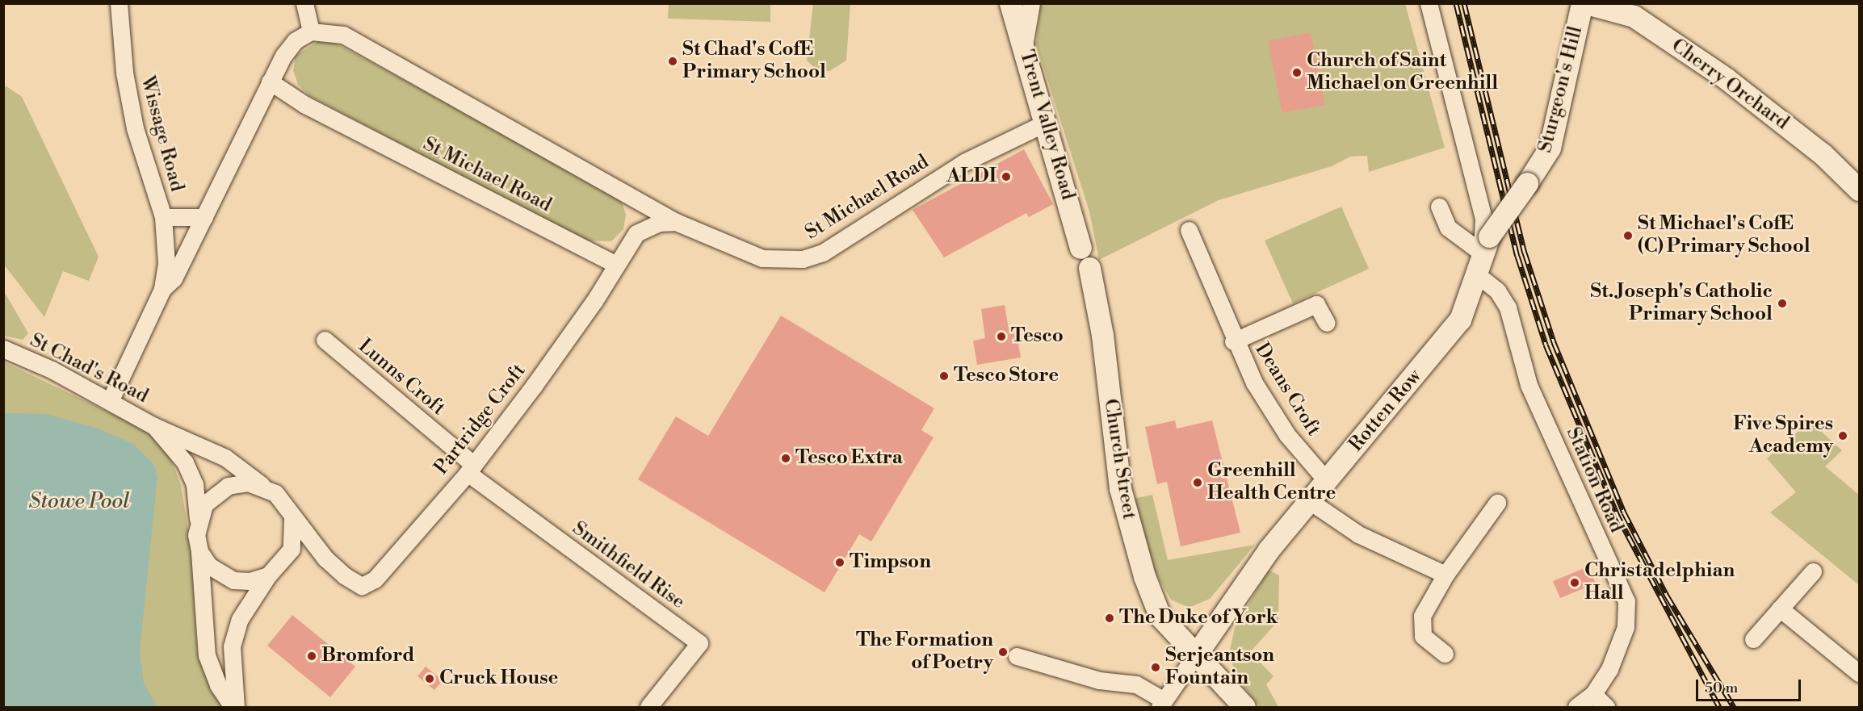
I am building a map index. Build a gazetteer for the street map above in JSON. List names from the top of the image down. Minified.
{"streets":{"street":["Cherry Orchard","Sturgeon's Hill","Trent Valley Road","Wissage Road","St Michael Road","St Chad's Road","Lunns Croft","Deans Croft","Rotten Row","Partridge Croft","Church Street","Station Road","Smithfield Rise"]},"crossings":[["Sturgeon's Hill","Rotten Row"],["Sturgeon's Hill","Station Road"],["Trent Valley Road","St Michael Road"],["Trent Valley Road","Church Street"],["St Michael Road","Partridge Croft"],["Lunns Croft","Partridge Croft"],["Lunns Croft","Smithfield Rise"],["Deans Croft","Rotten Row"],["Rotten Row","Church Street"],["Rotten Row","Station Road"],["Partridge Croft","Smithfield Rise"]],"water":["Stowe Pool"],"places":["St Chad's CofE Primary School","Church of Saint Michael on Greenhill","ALDI","St Michael's CofE (C) Primary School","St. Joseph's Catholic Primary School","Tesco","Tesco Store","Five Spires Academy","Tesco Extra","Greenhill Health Centre","Timpson","Christadelphian Hall","The Duke of York","The Formation of Poetry","Bromford","Serjeantson Fountain","Cruck House"],"scale_bar":"50 m"}
